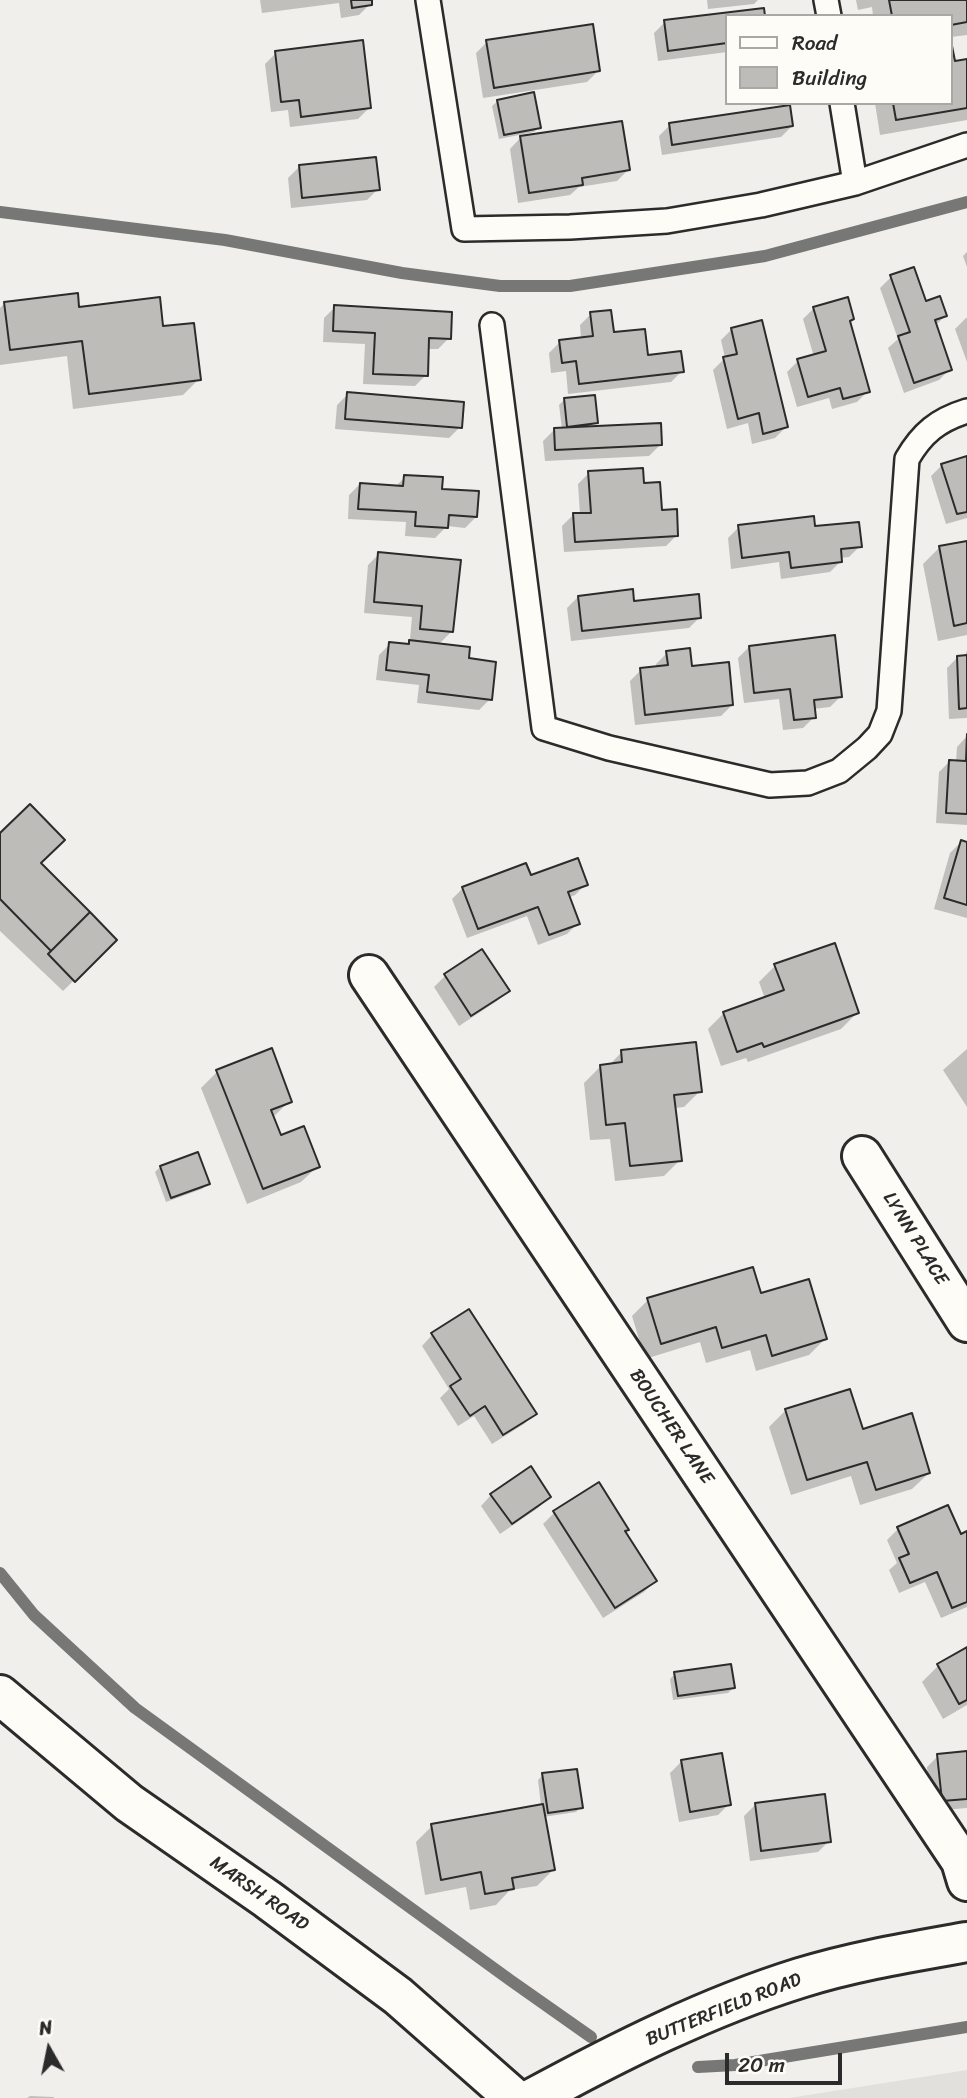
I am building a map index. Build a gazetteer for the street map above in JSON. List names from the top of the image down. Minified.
{"streets":{"street":["LYNN PLACE","BOUCHER LANE","MARSH ROAD","BUTTERFIELD ROAD"]},"legend":["Road","Building"],"scale_bar":"20 m","north":"top"}
